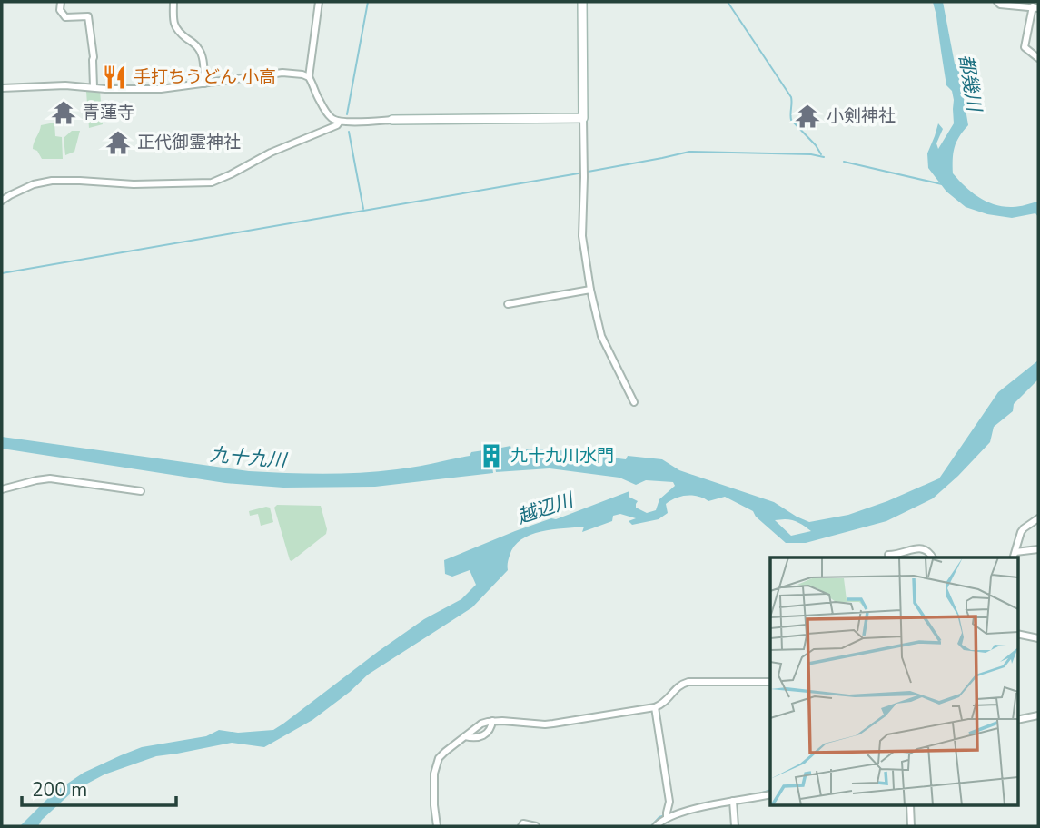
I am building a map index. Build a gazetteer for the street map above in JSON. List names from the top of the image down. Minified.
{"water":["都幾川","九十九川","越辺川"],"places":{"restaurant":["手打ちうどん 小高"],"temple":["青蓮寺","小剣神社","正代御霊神社"],"building":["九十九川水門"]},"scale_bar":"200 m"}
